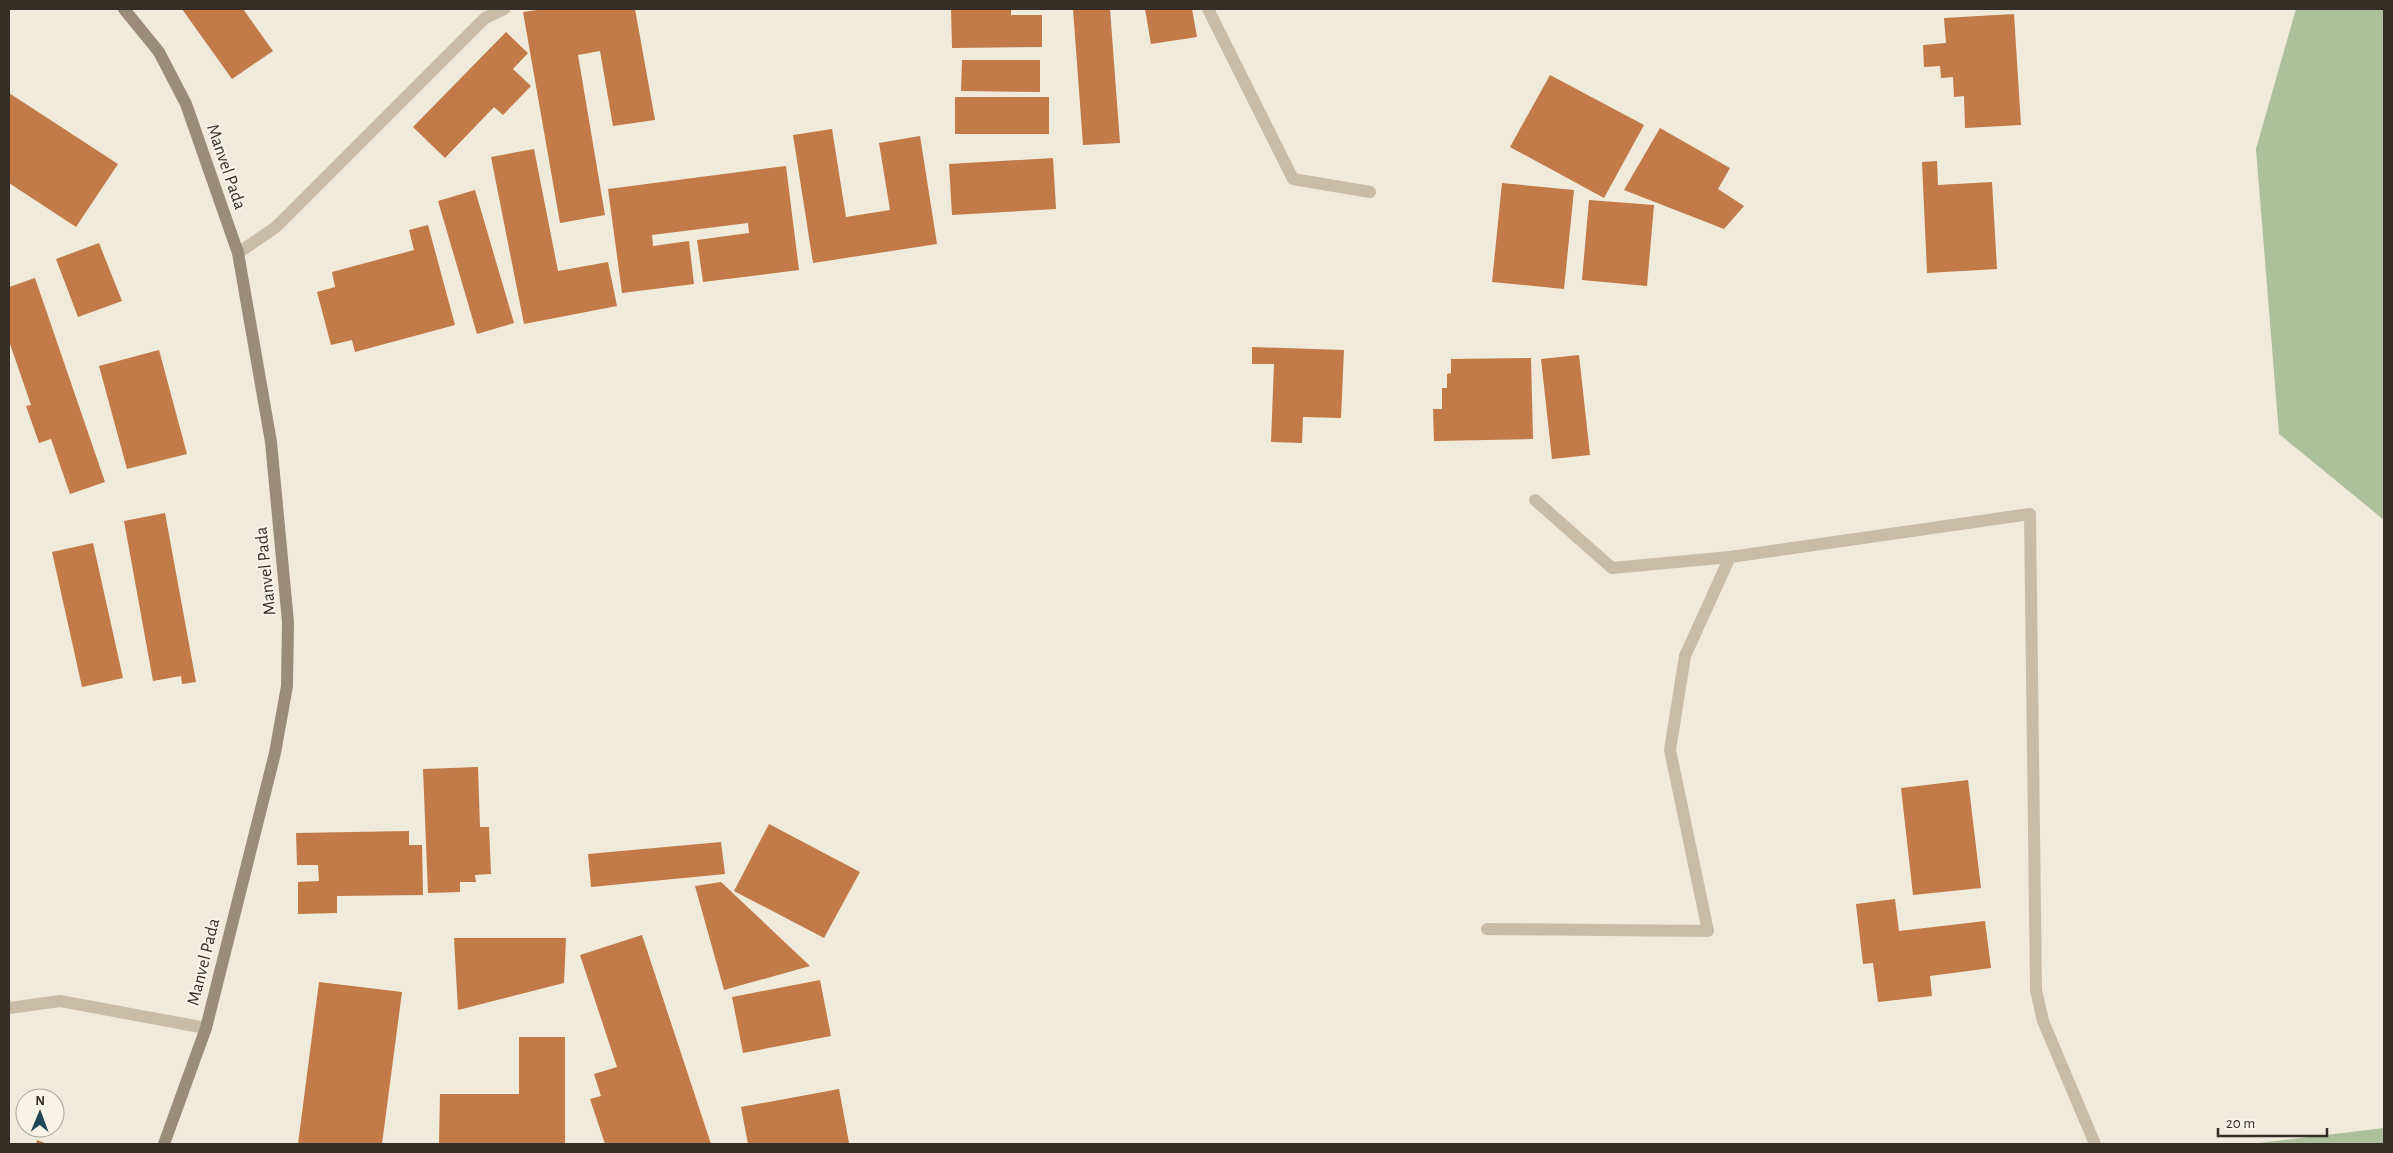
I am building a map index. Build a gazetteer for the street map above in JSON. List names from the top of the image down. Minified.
{"streets":{"main road":["Manvel Pada"]},"scale_bar":"20 m","north":"top"}
